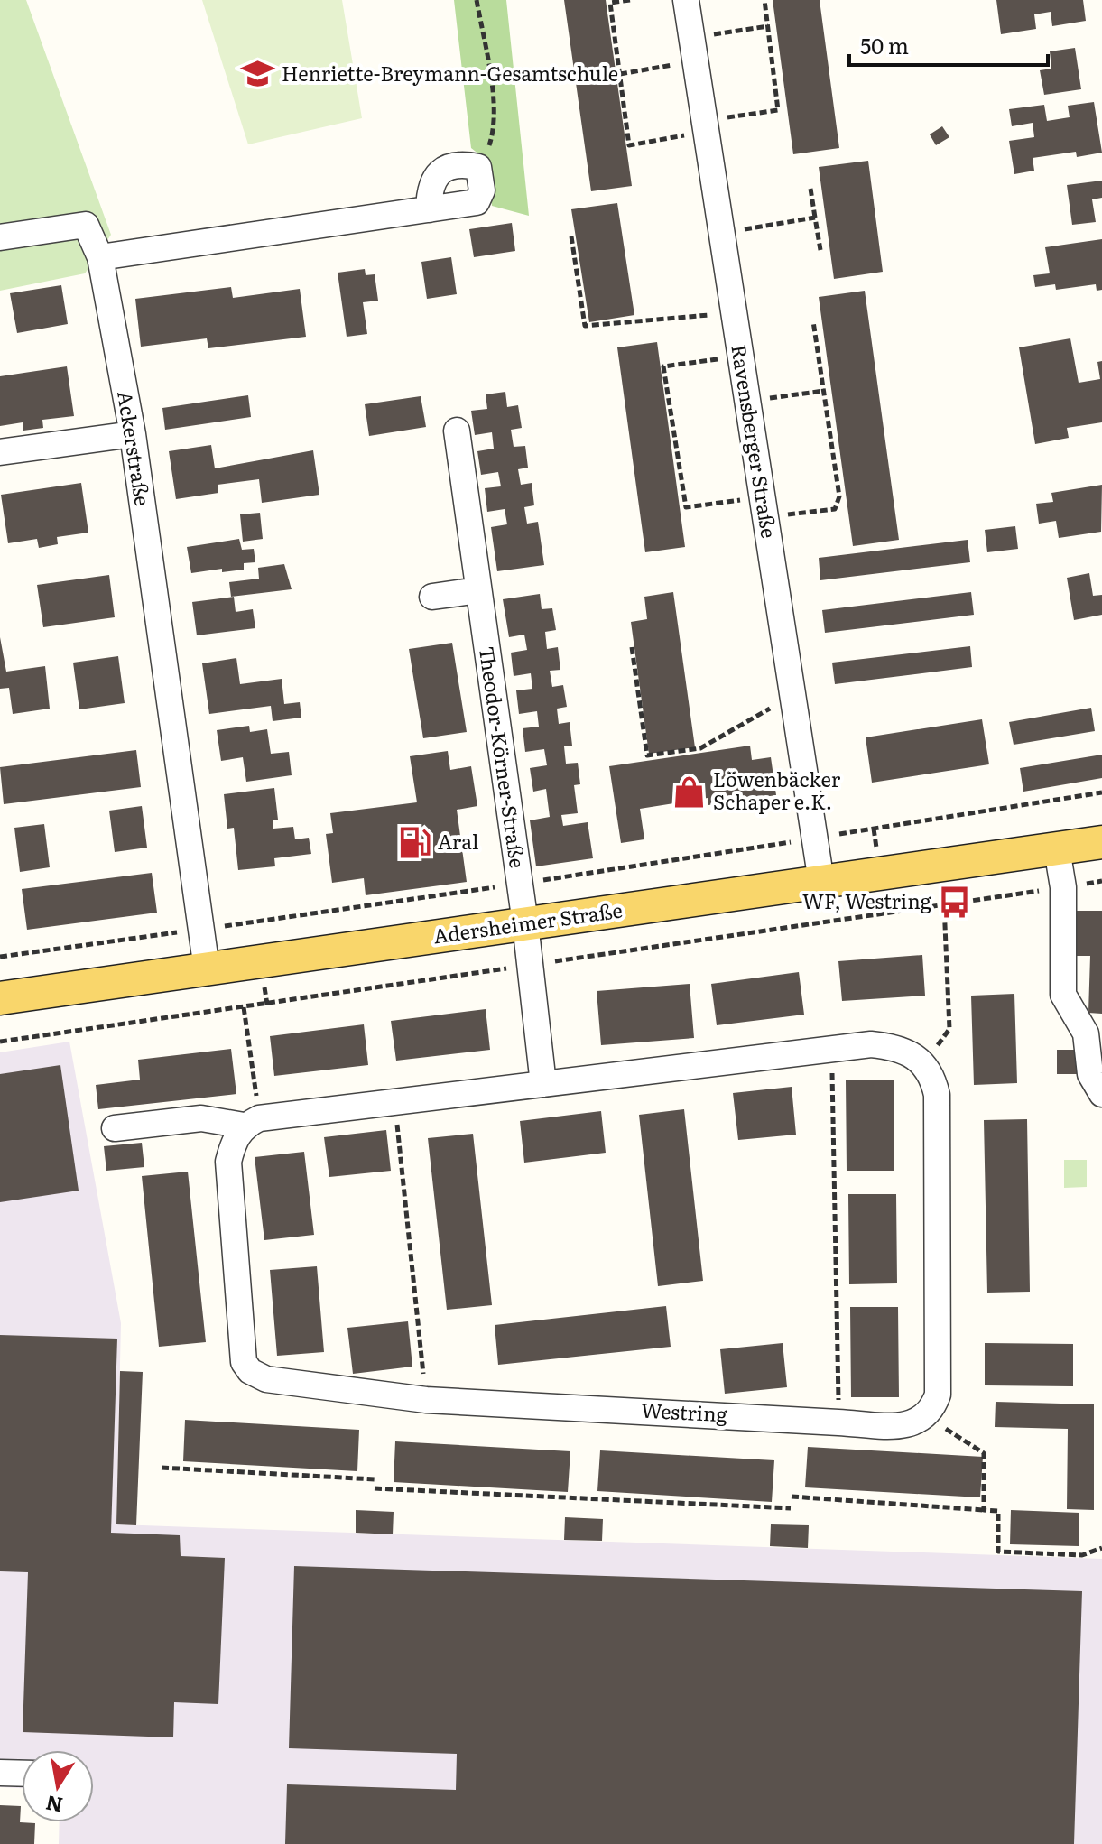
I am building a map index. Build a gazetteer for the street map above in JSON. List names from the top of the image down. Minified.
{"streets":{"main road":["Adersheimer Straße"],"street":["Ravensberger Straße","Ackerstraße","Theodor-Körner-Straße","Westring"]},"crossings":[["Ravensberger Straße","Adersheimer Straße"],["Ackerstraße","Adersheimer Straße"],["Theodor-Körner-Straße","Adersheimer Straße"]],"places":{"school or university":["Henriette-Breymann-Gesamtschule"],"shop":["Löwenbäcker Schaper e.K."],"fuel station":["Aral"],"bus stop":["WF, Westring"]},"scale_bar":"50 m","north":"bottom"}
